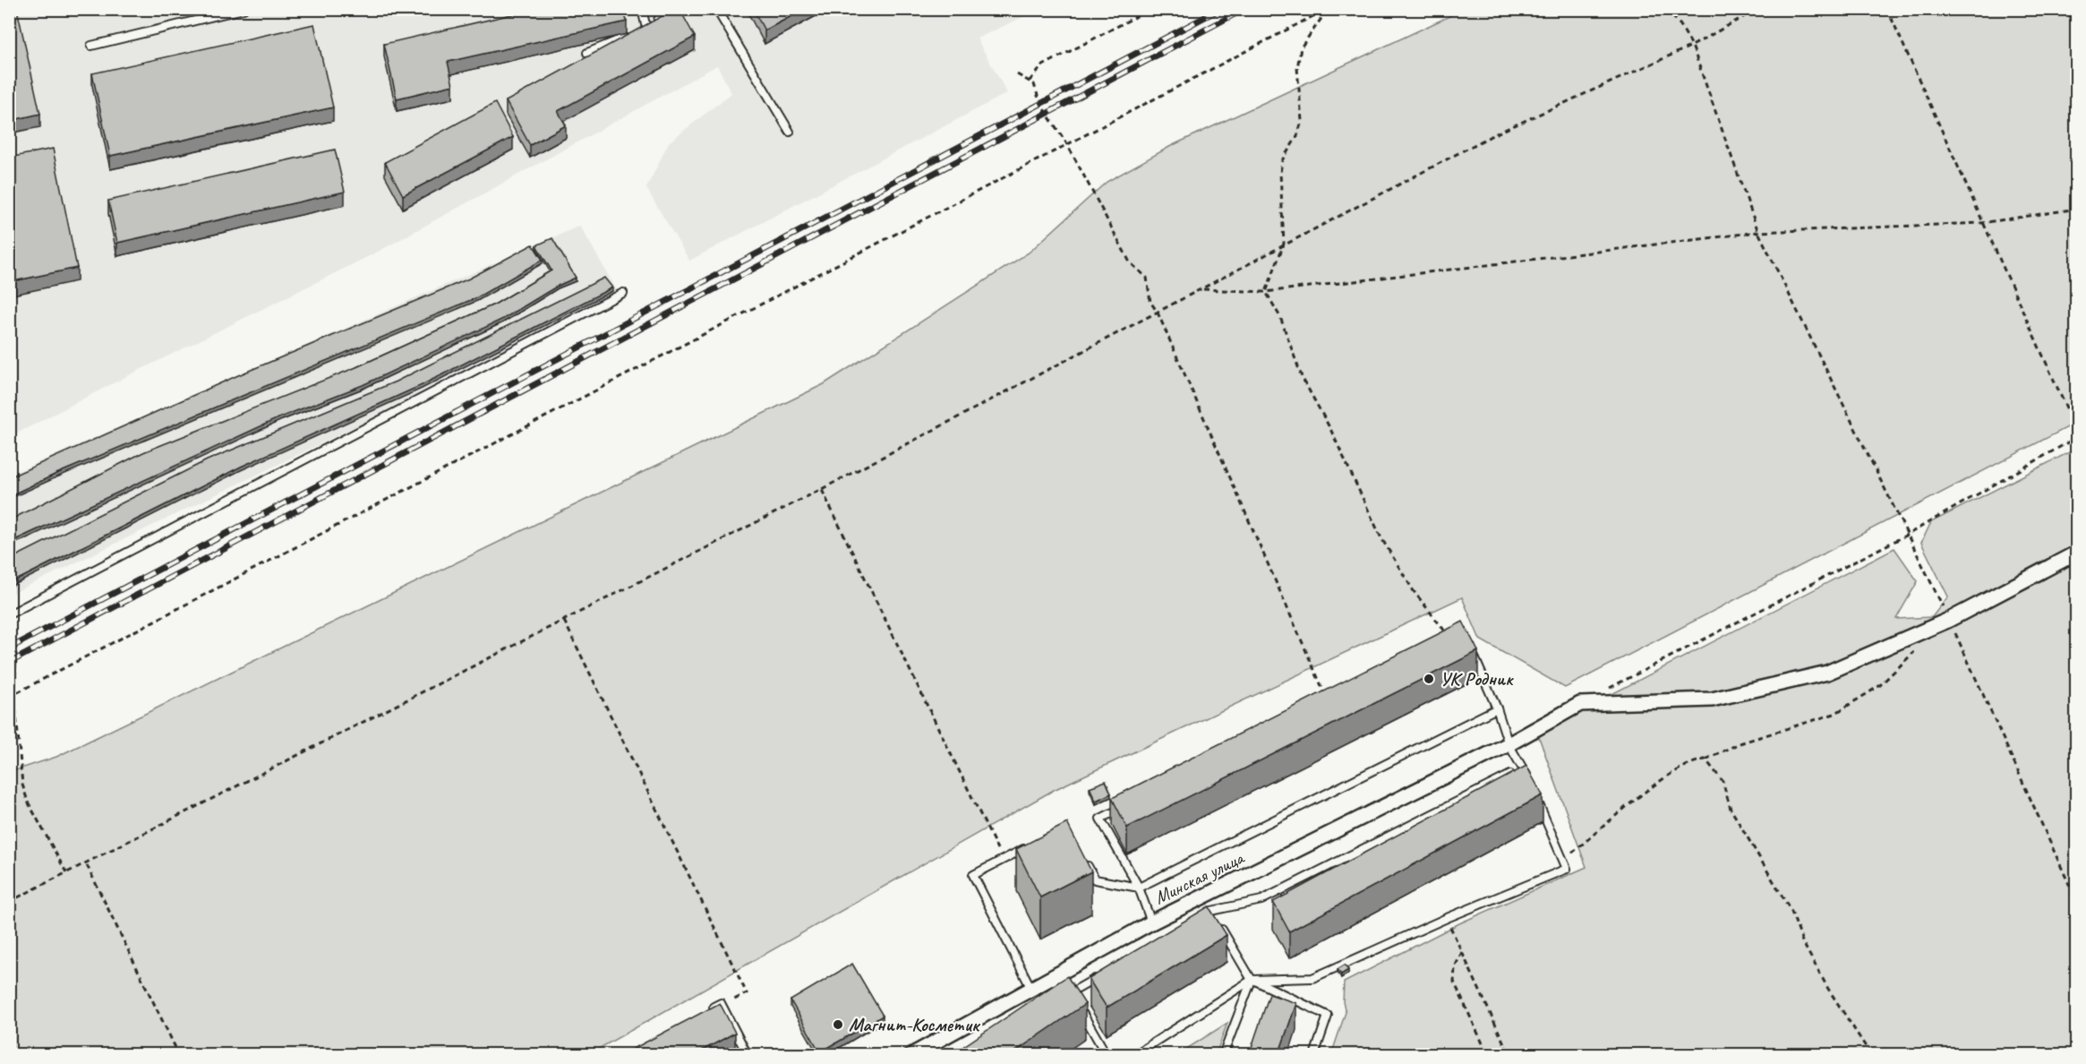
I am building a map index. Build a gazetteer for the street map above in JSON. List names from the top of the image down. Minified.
{"streets":{"street":["Минская улица"]},"places":["УК Родник","Магнит-Косметик"]}
